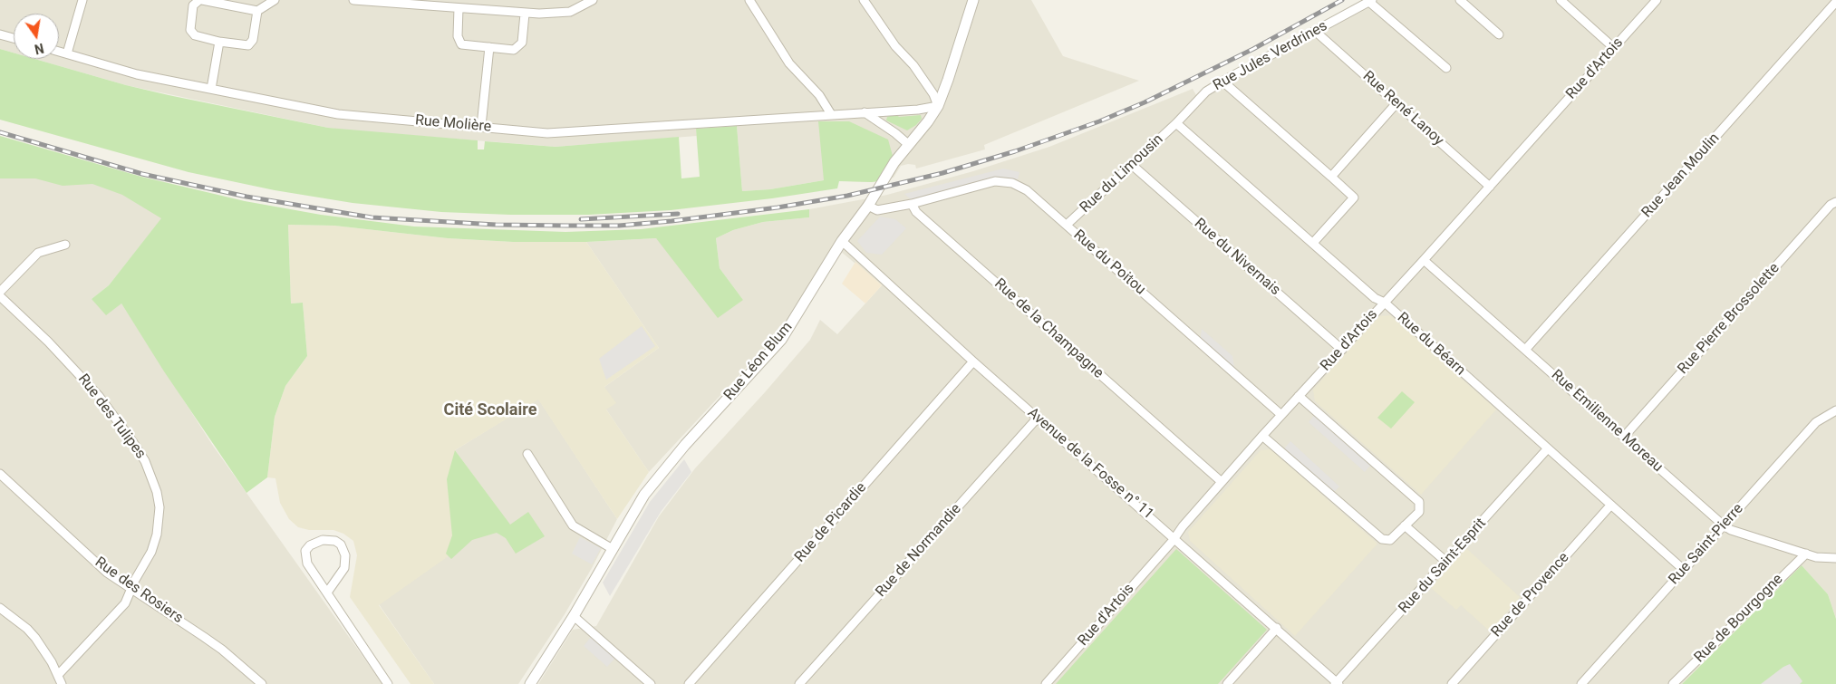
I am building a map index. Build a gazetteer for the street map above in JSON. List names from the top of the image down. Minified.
{"streets":{"street":["Rue Jules Verdrines","Rue d'Artois","Rue René Lanoy","Rue Molière","Rue du Limousin","Rue Jean Moulin","Rue du Nivernais","Rue du Poitou","Rue Pierre Brossolette","Rue de la Champagne","Rue du Béarn","Rue Léon Blum","Rue des Tulipes","Rue Emilienne Moreau","Avenue de la Fosse n° 11","Rue de Picardie","Rue Saint-Pierre","Rue de Normandie","Rue du Saint-Esprit","Rue des Rosiers","Rue de Provence","Rue de Bourgogne"]},"crossings":[["Rue Jules Verdrines","Rue René Lanoy"],["Rue Jules Verdrines","Rue du Limousin"],["Rue Jules Verdrines","Rue du Béarn"],["Rue d'Artois","Rue René Lanoy"],["Rue d'Artois","Rue du Nivernais"],["Rue d'Artois","Rue du Poitou"],["Rue d'Artois","Rue de la Champagne"],["Rue d'Artois","Rue du Béarn"],["Rue d'Artois","Rue Emilienne Moreau"],["Rue d'Artois","Avenue de la Fosse n° 11"],["Rue Molière","Rue Léon Blum"],["Rue du Limousin","Rue du Nivernais"],["Rue du Limousin","Rue du Poitou"],["Rue du Limousin","Rue du Béarn"],["Rue Jean Moulin","Rue Emilienne Moreau"],["Rue du Poitou","Rue de la Champagne"],["Rue Pierre Brossolette","Rue Emilienne Moreau"],["Rue du Béarn","Rue Saint-Pierre"],["Rue du Béarn","Rue du Saint-Esprit"],["Rue du Béarn","Rue de Provence"],["Rue Léon Blum","Avenue de la Fosse n° 11"],["Rue des Tulipes","Rue des Rosiers"],["Rue Emilienne Moreau","Rue Saint-Pierre"],["Rue Emilienne Moreau","Rue de Bourgogne"],["Avenue de la Fosse n° 11","Rue de Picardie"],["Avenue de la Fosse n° 11","Rue de Normandie"],["Avenue de la Fosse n° 11","Rue du Saint-Esprit"]],"districts":["Cité Scolaire"],"north":"bottom"}
